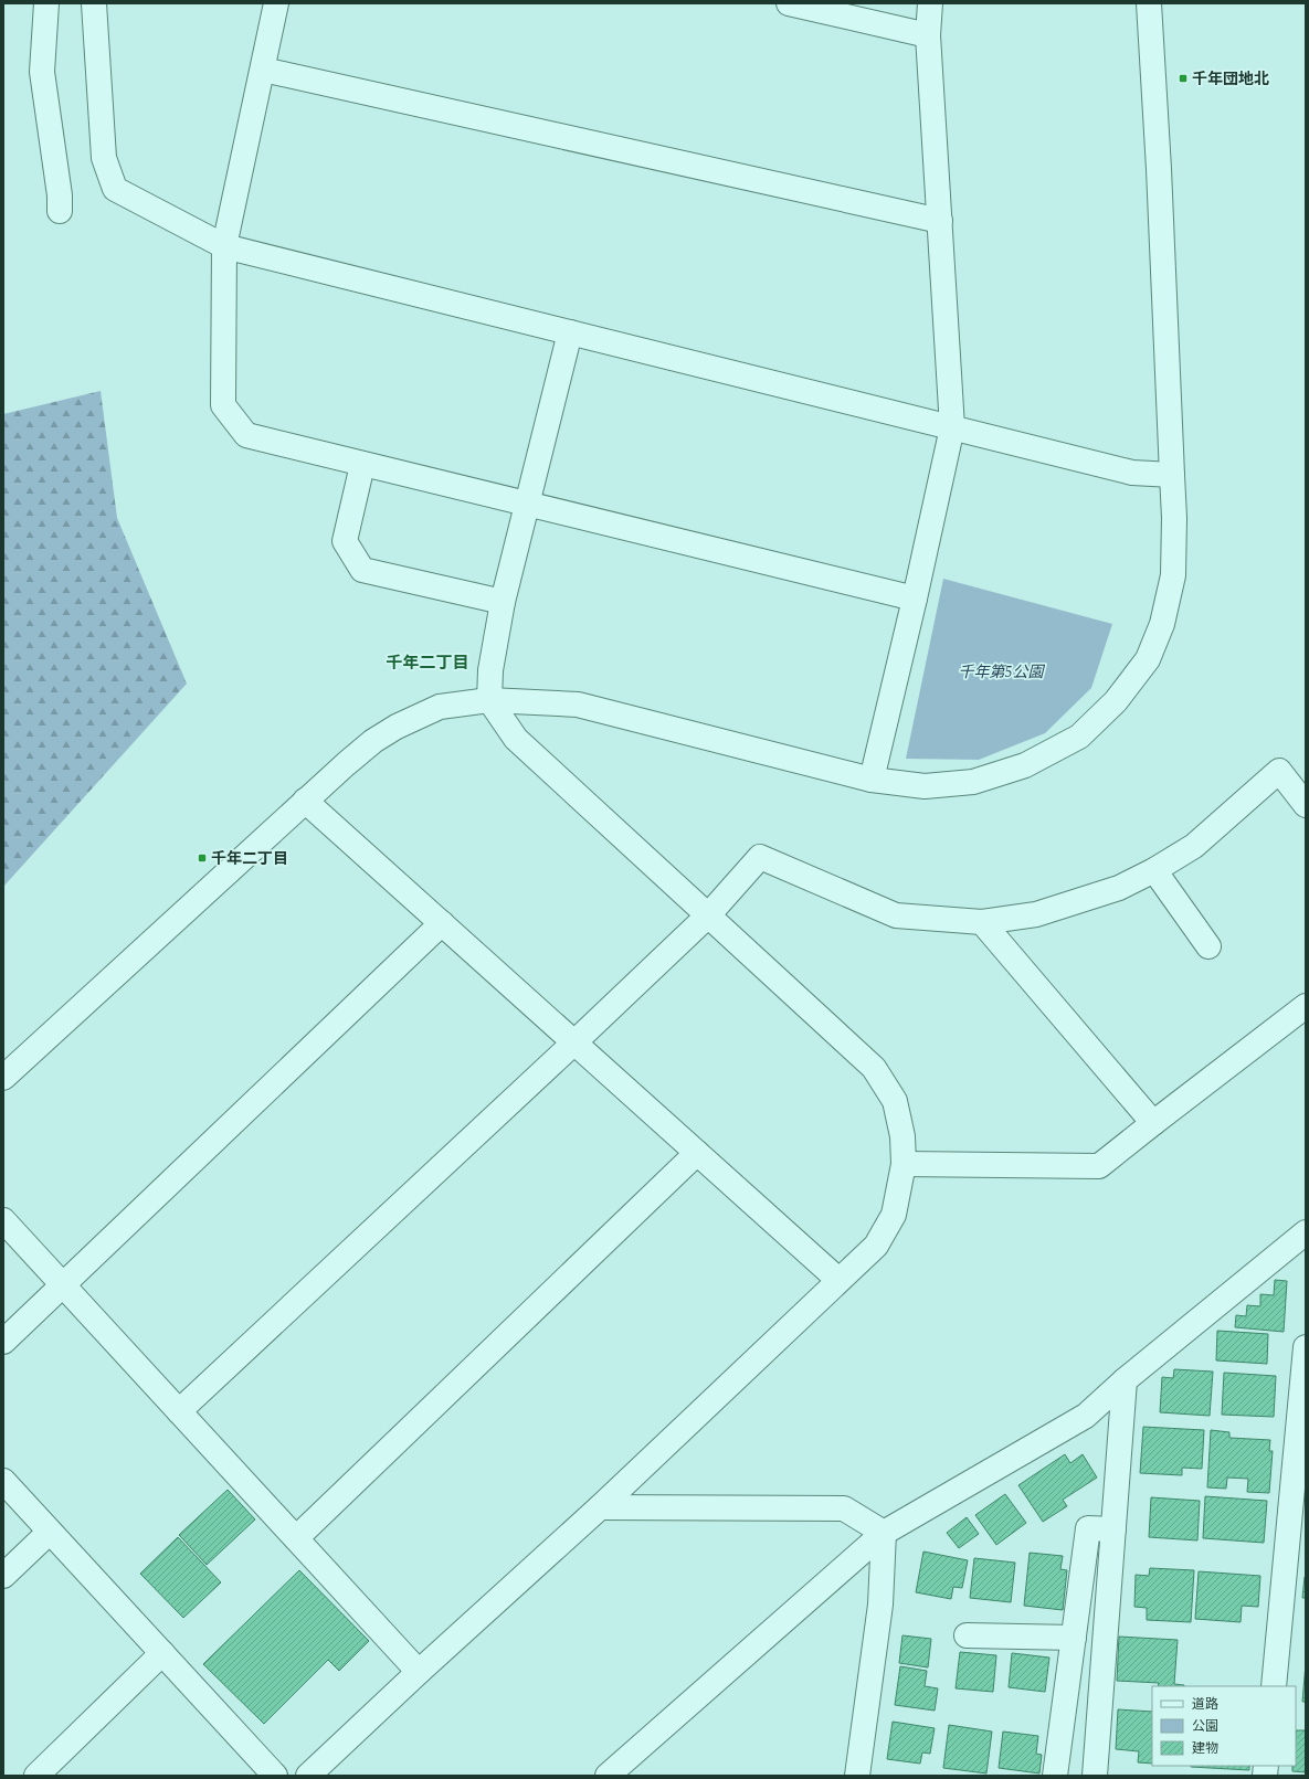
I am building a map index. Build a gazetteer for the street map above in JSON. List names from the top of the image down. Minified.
{"districts":["千年二丁目"],"parks":["千年第5公園"],"places":{"transit":["千年団地北","千年二丁目"]},"legend":["道路","公園","建物"]}
